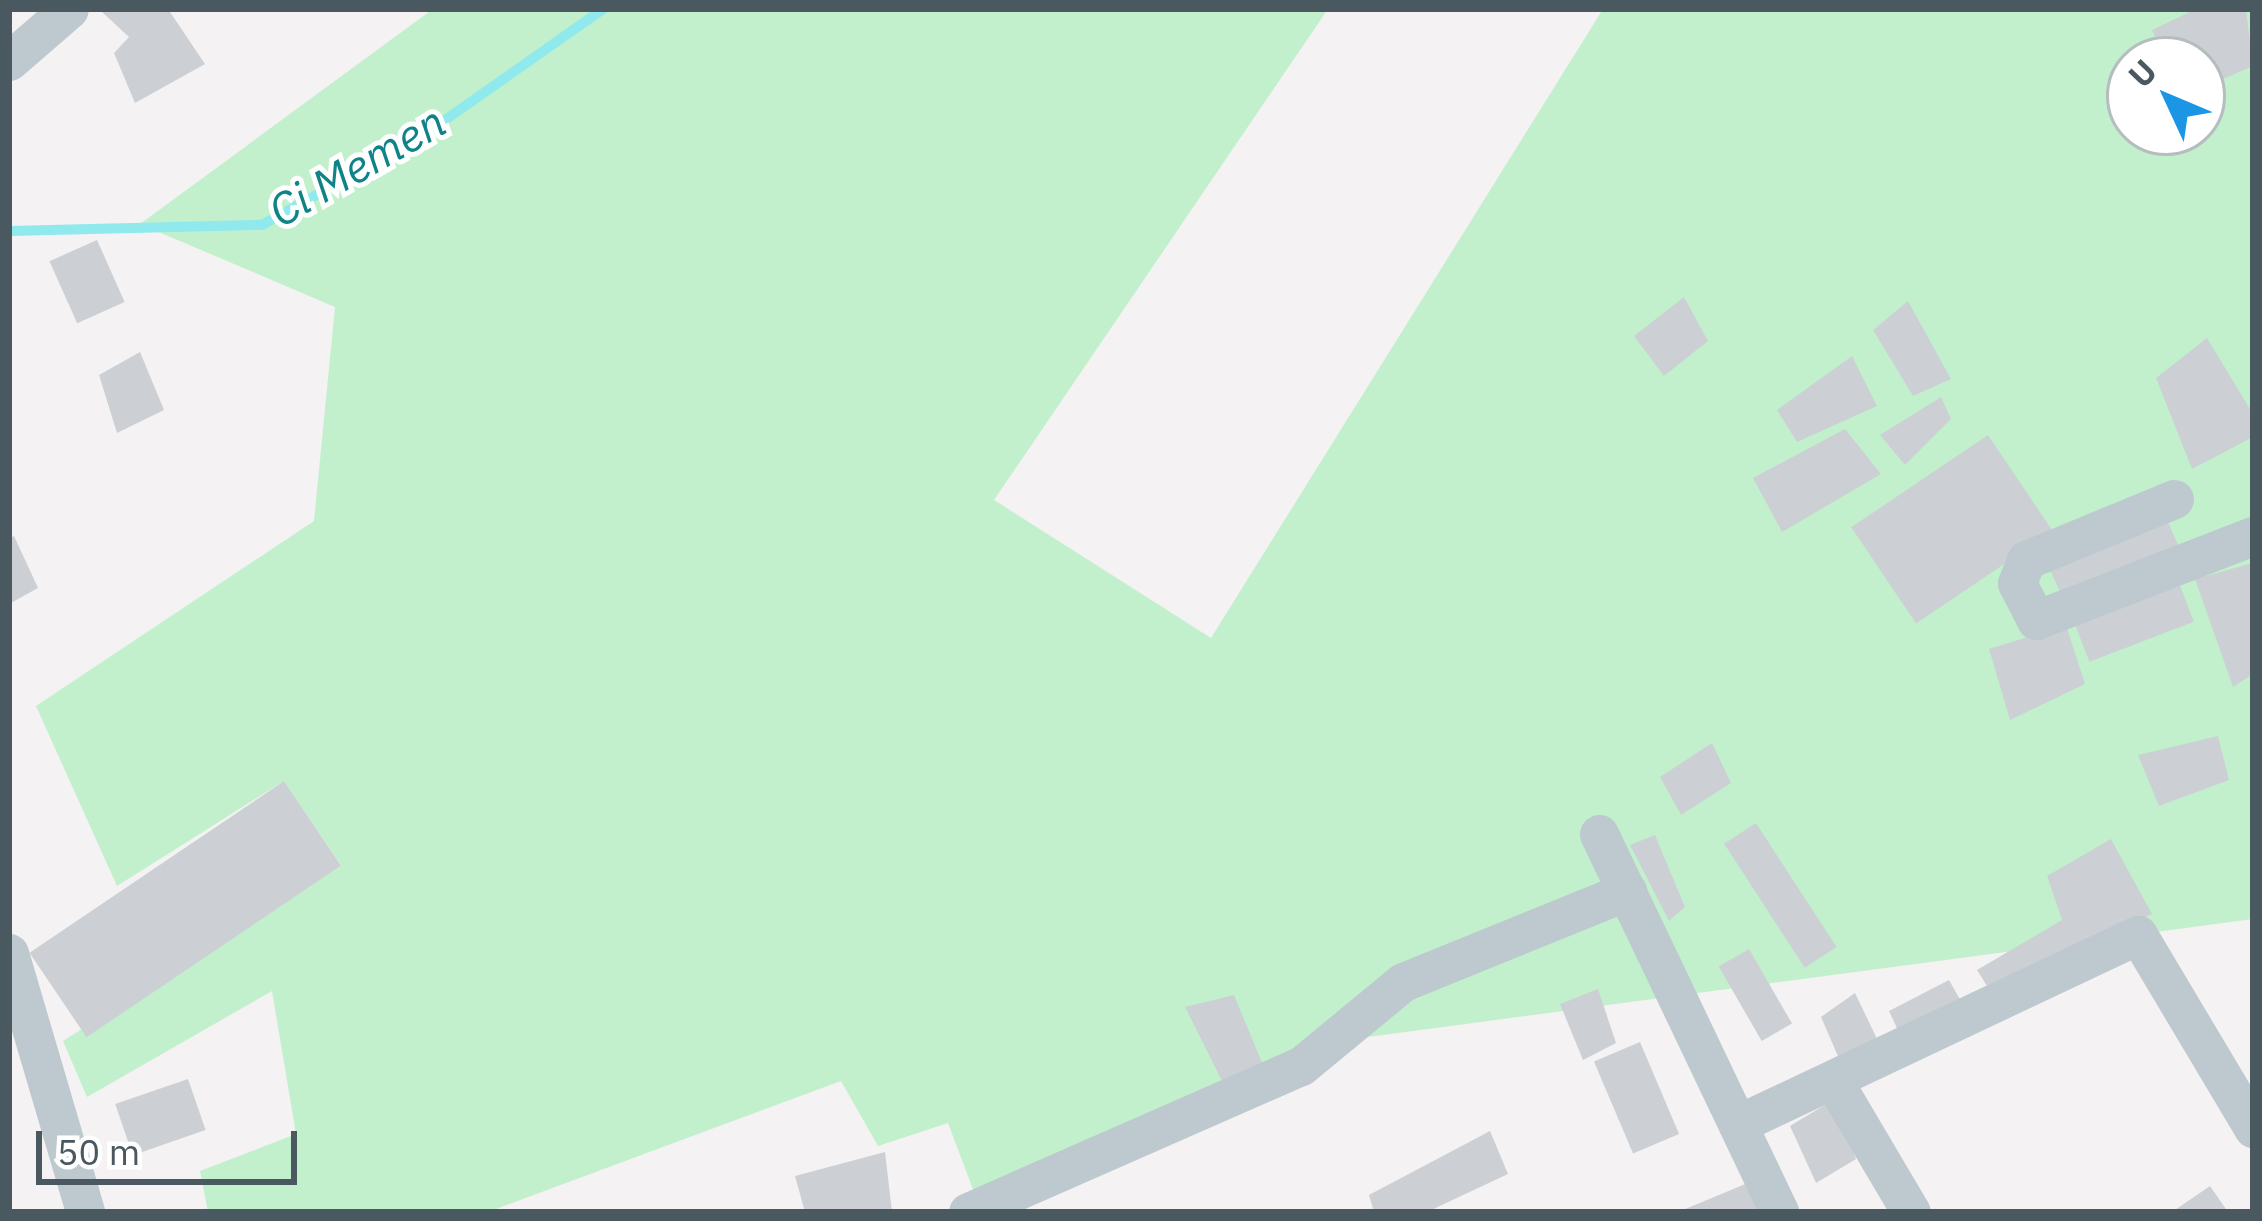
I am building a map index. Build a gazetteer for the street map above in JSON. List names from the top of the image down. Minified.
{"water":["Ci Memen"],"scale_bar":"50 m","north":"top left"}
